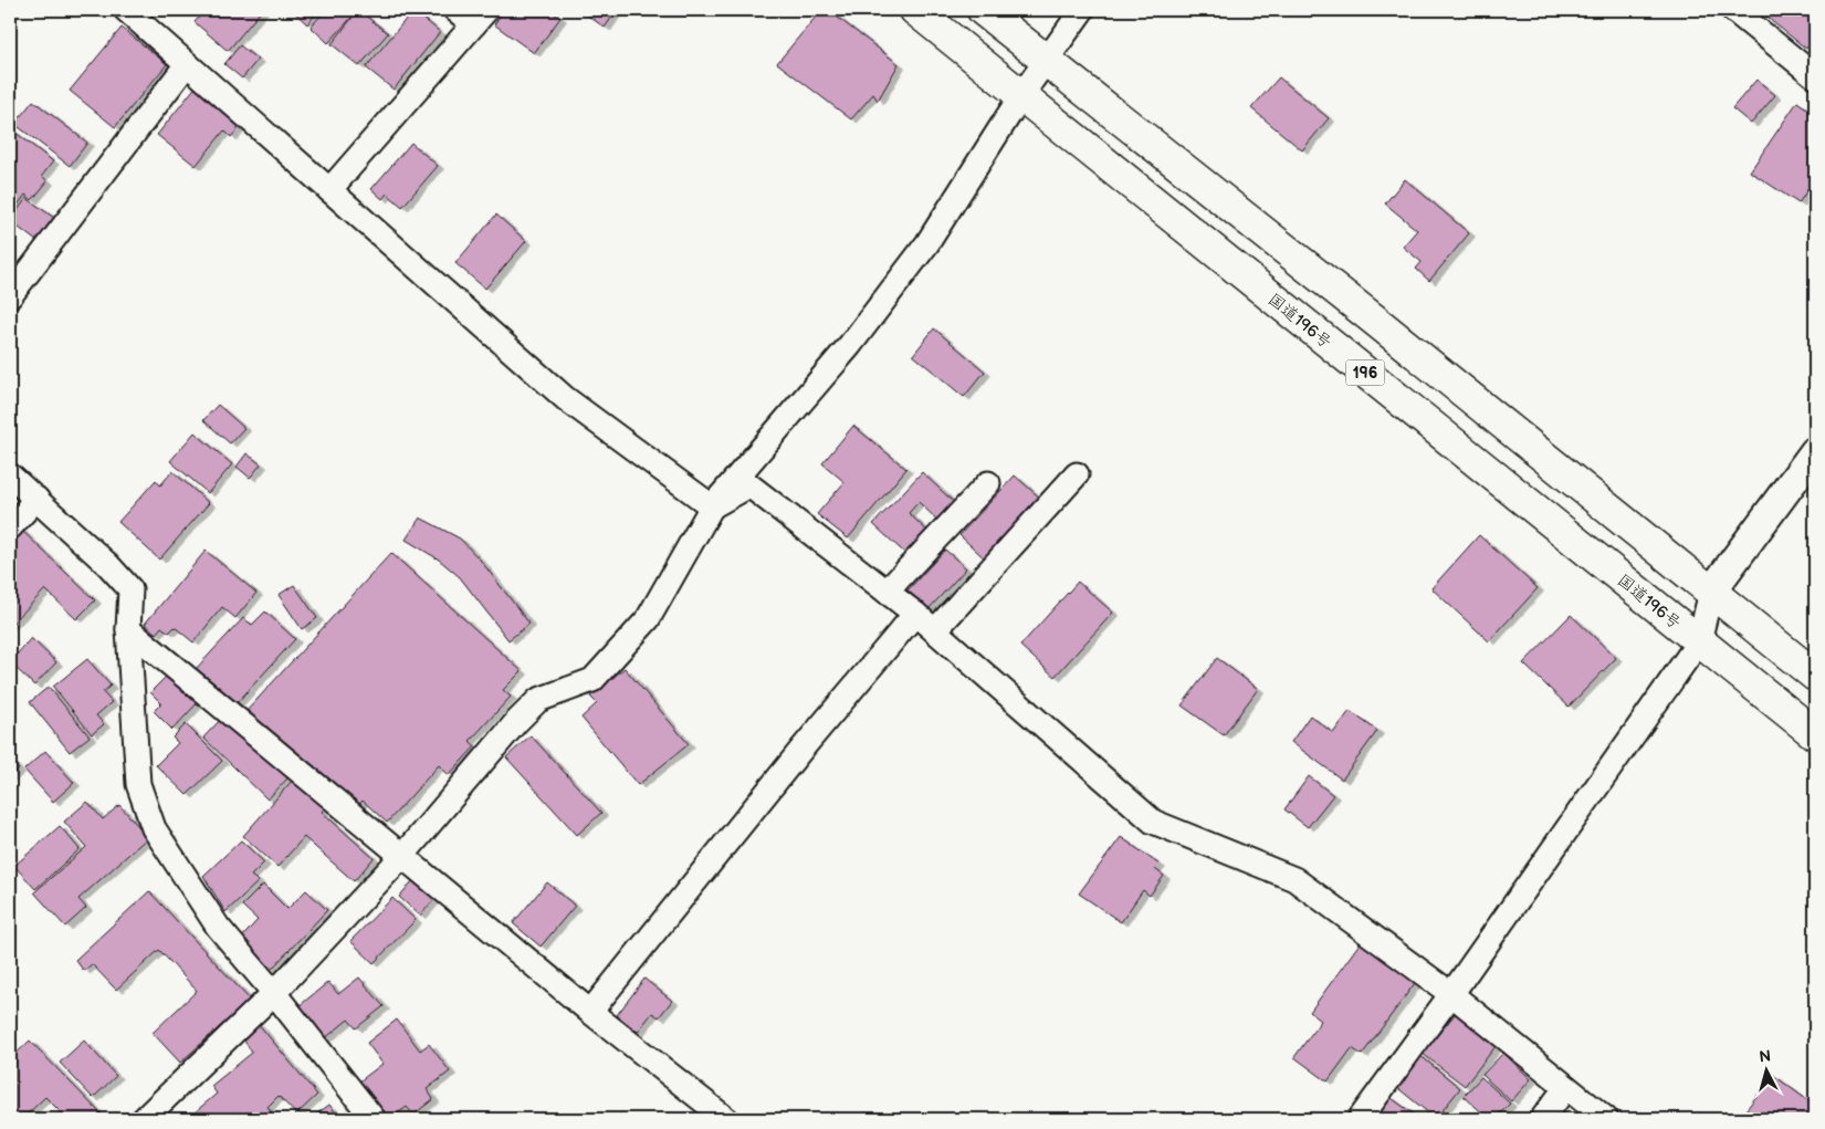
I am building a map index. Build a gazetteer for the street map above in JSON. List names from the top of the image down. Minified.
{"streets":{"highway":["国道196号","196"]},"north":"top"}
